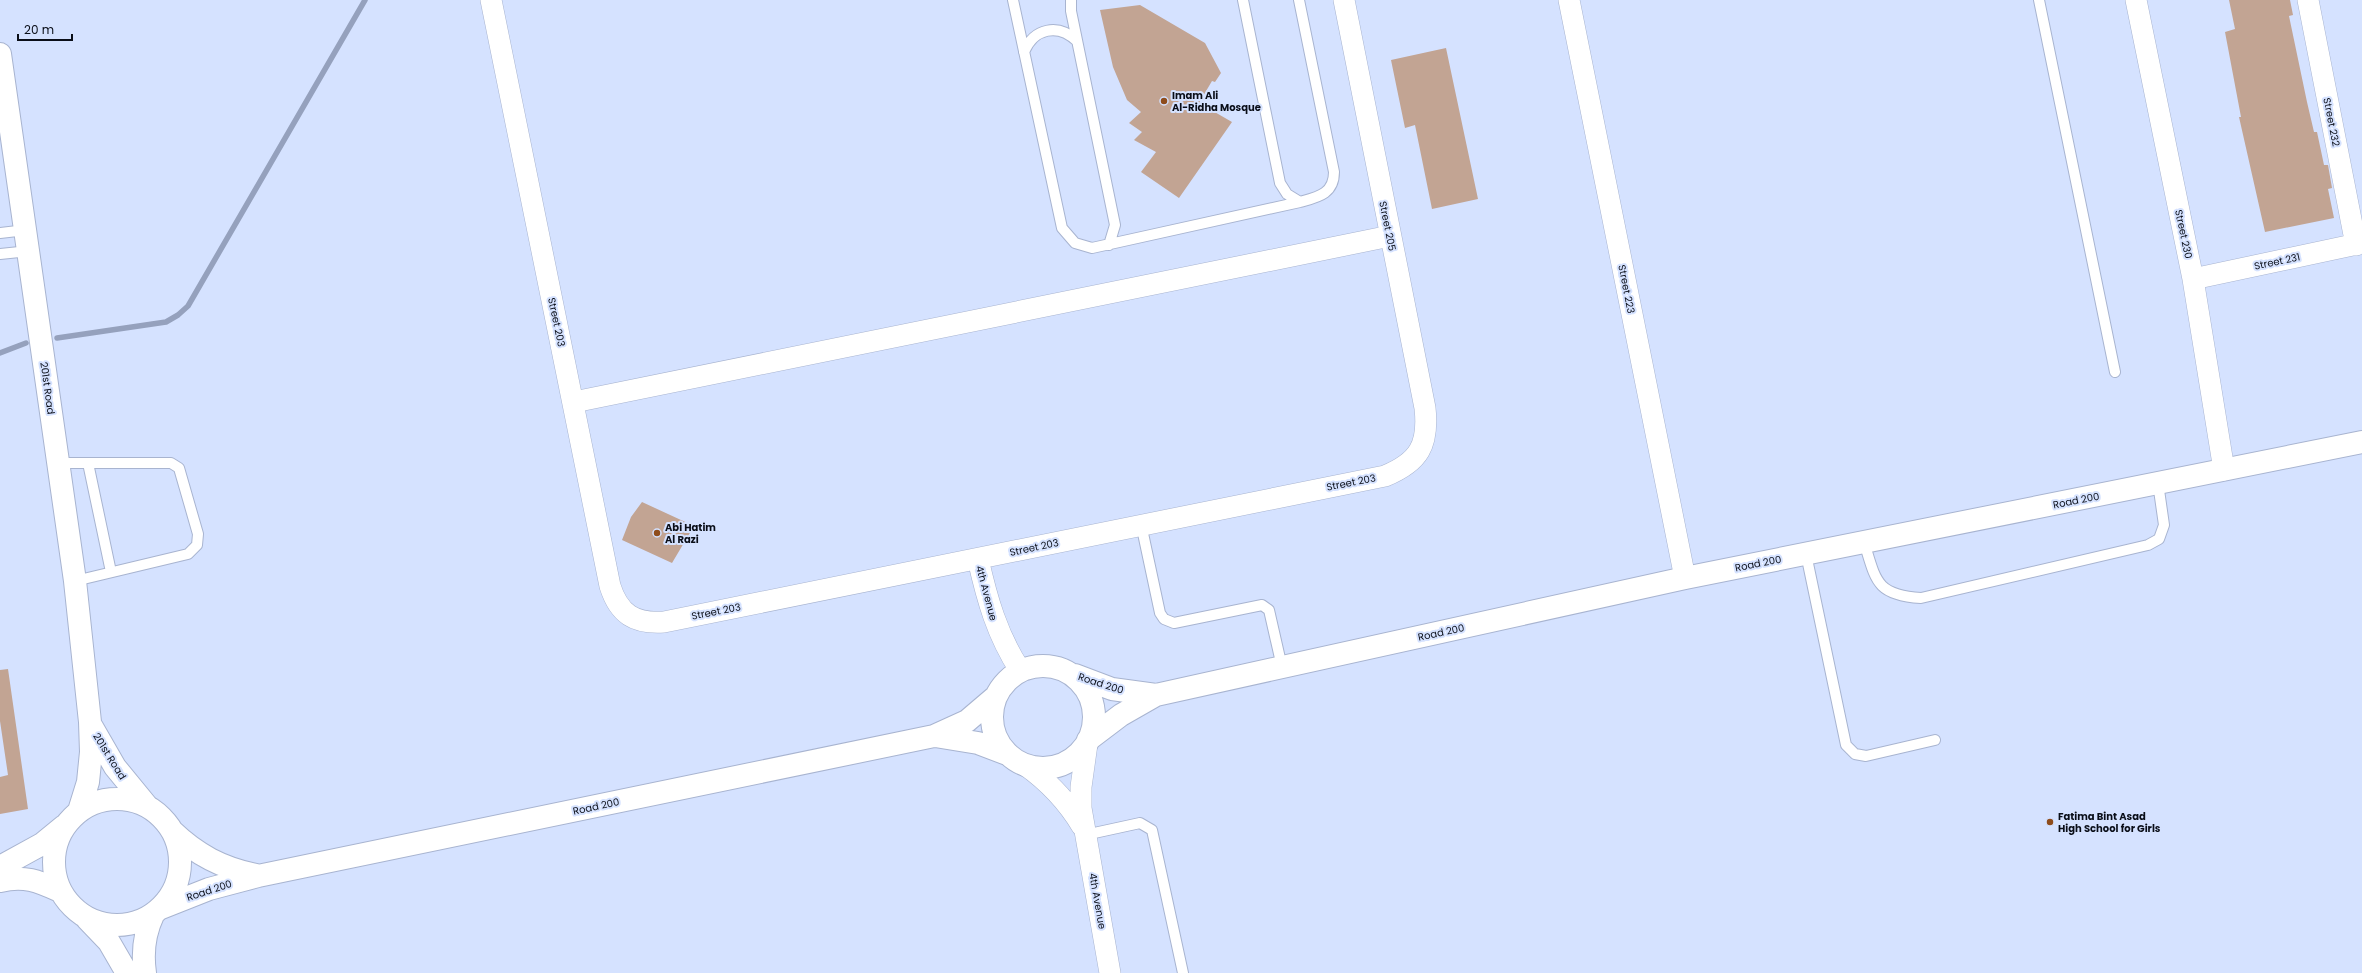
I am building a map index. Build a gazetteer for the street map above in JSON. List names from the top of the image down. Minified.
{"streets":{"main road":["201st Road","Road 200"],"street":["Street 232","Street 205","Street 230","Street 231","Street 223","Street 203","4th Avenue"]},"crossings":[["Street 232","Street 231"],["Street 205","Street 203"],["Street 230","Street 231"],["Street 230","Road 200"],["Street 223","Road 200"],["Street 203","4th Avenue"],["201st Road","Road 200"],["Road 200","4th Avenue"]],"places":["Imam Ali Al-Ridha Mosque","Abi Hatim Al Razi","Fatima Bint Asad High School for Girls"],"scale_bar":"20 m"}
